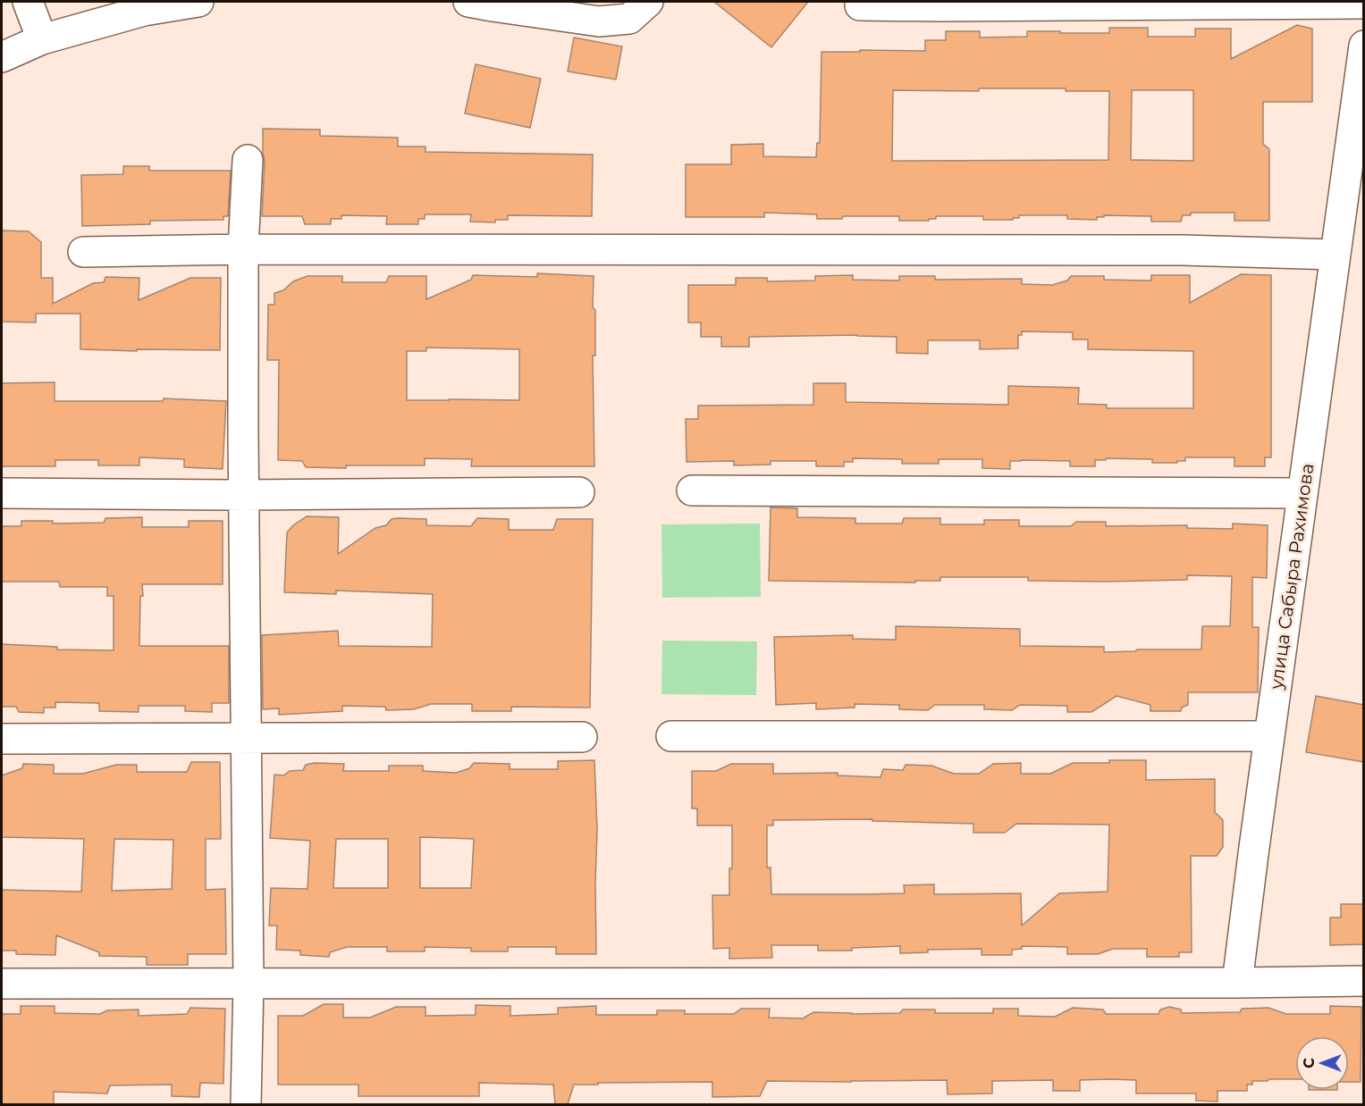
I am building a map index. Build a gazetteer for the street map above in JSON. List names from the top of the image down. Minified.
{"streets":{"street":["улица Сабыра Рахимова"]},"north":"left"}
